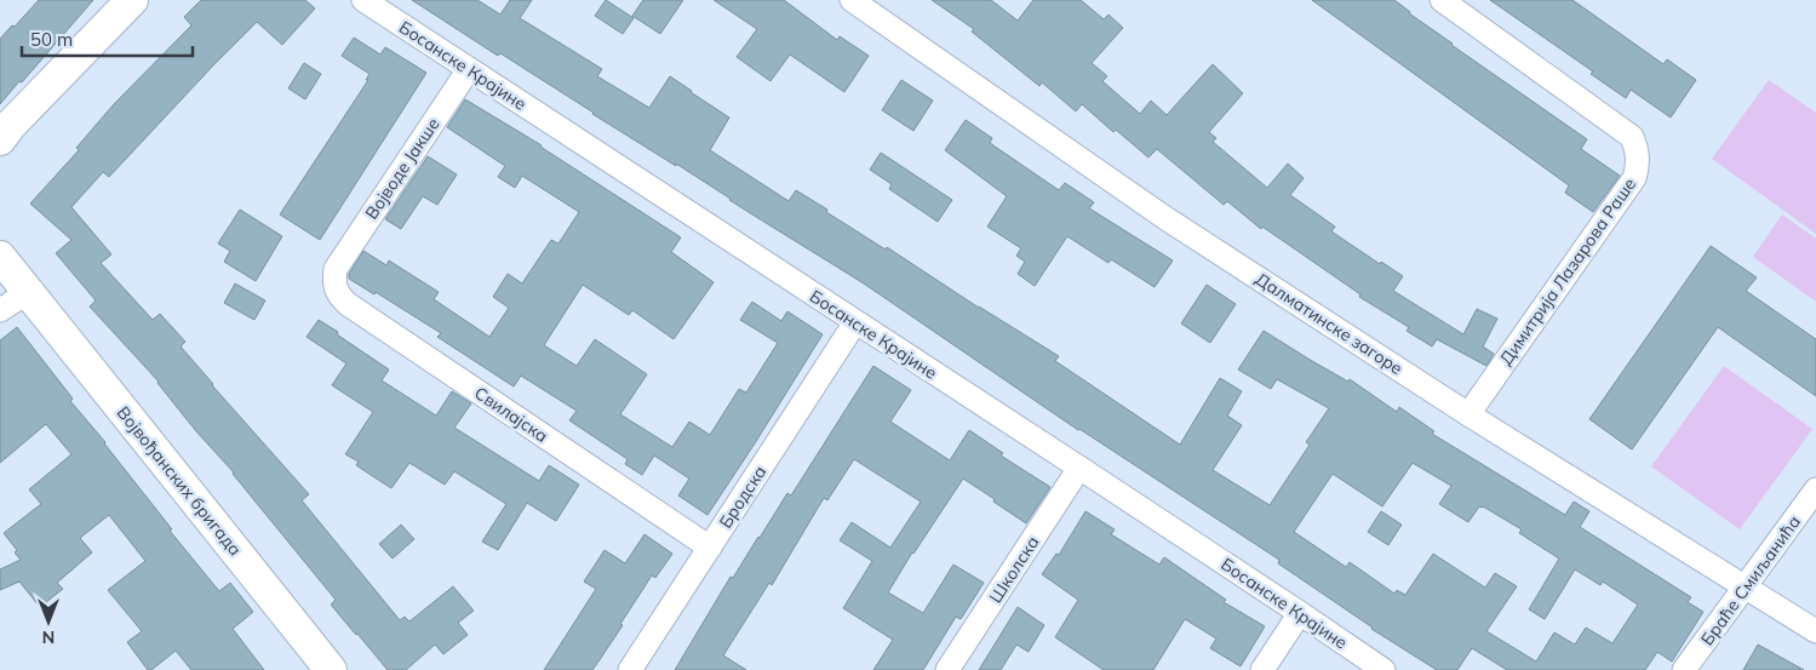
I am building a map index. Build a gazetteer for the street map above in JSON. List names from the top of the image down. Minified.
{"streets":{"street":["Босанске Крајине","Војводе Јакше","Димитрија Лазарова Раше","Далматинске загоре","Свилајска","Војвођанских бригада","Бродска","Школска","Браће Смиљанића"]},"crossings":[["Босанске Крајине","Војводе Јакше"],["Босанске Крајине","Бродска"],["Босанске Крајине","Школска"],["Војводе Јакше","Свилајска"],["Димитрија Лазарова Раше","Далматинске загоре"],["Далматинске загоре","Браће Смиљанића"],["Свилајска","Бродска"]],"scale_bar":"50 m","north":"bottom"}
